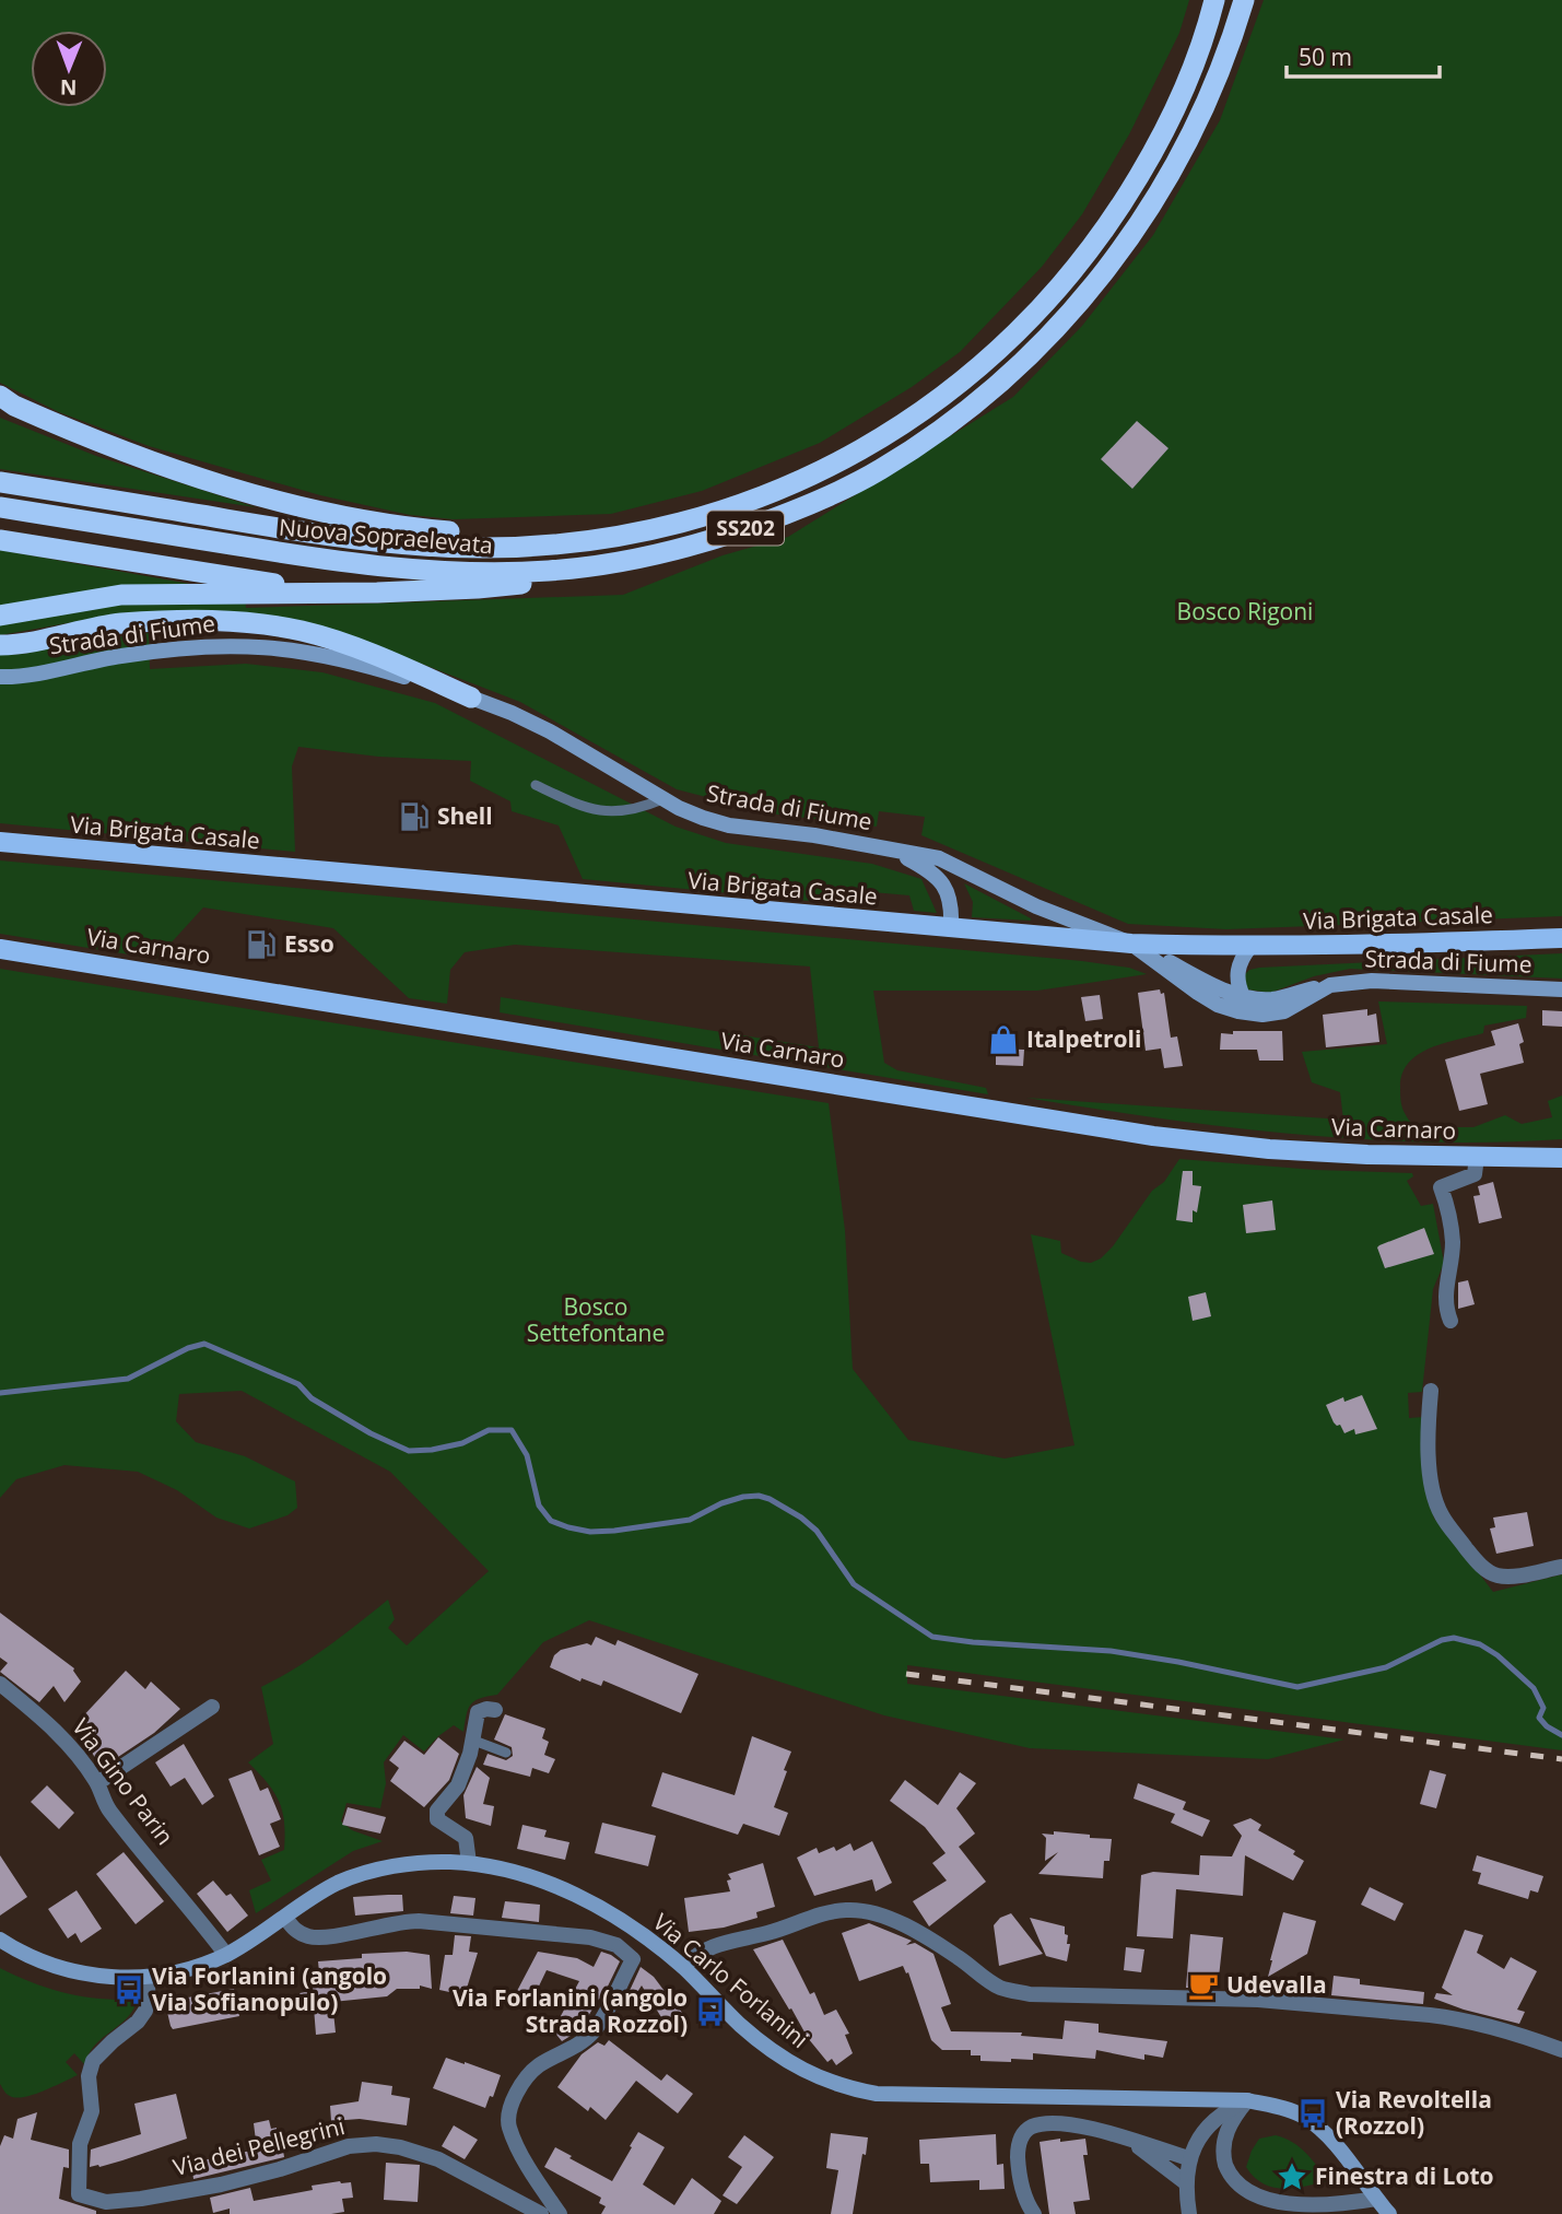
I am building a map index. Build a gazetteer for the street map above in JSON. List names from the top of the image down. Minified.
{"streets":{"highway":["SS202","Nuova Sopraelevata"],"main road":["Strada di Fiume","Via Brigata Casale","Via Carnaro","Via Carlo Forlanini"],"street":["Via Gino Parin","Via dei Pellegrini"]},"crossings":[["Strada di Fiume","Via Brigata Casale"],["Via Gino Parin","Via Carlo Forlanini"],["Via Carlo Forlanini","Via dei Pellegrini"]],"parks":["Bosco Rigoni","Bosco Settefontane"],"places":{"fuel station":["Shell","Esso"],"shop":["Italpetroli"],"cafe":["Udevalla"],"bus stop":["Via Forlanini (angolo Via Sofianopulo)","Via Forlanini (angolo Strada Rozzol)","Via Revoltella (Rozzol)"],"place":["Finestra di Loto"]},"scale_bar":"50 m","north":"bottom"}
